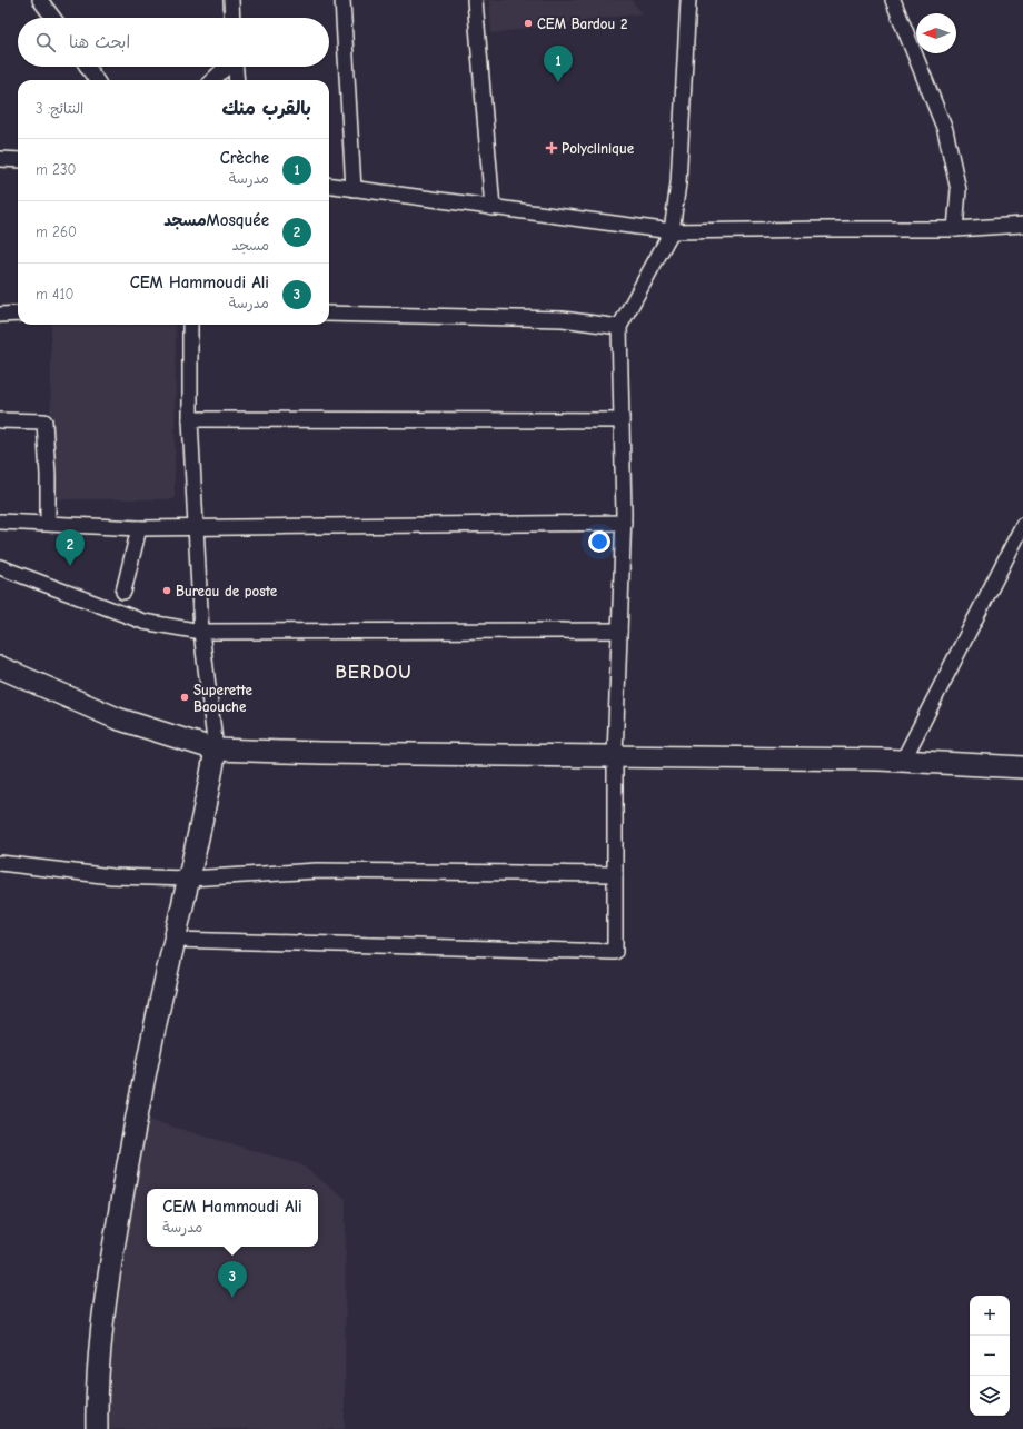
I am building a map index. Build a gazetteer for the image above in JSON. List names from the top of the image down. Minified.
{"districts":["BERDOU"],"places":{"other":["CEM Bardou 2","Bureau de poste","Superette Baouche"],"health":["Polyclinique"]},"north":"left","page":{"search":"ابحث هنا","pins":["1","2","3"],"heading":["بالقرب منك","النتائج: 3"],"list":[{"mark":"1","name":"Crèche","note":"مدرسة","value":"230 m"},{"mark":"2","name":"Mosquéeمسجد","note":"مسجد","value":"260 m"},{"mark":"3","name":"CEM Hammoudi Ali","note":"مدرسة","value":"410 m"}],"popup":["CEM Hammoudi Ali","مدرسة"],"map_buttons":["+","−"]}}
